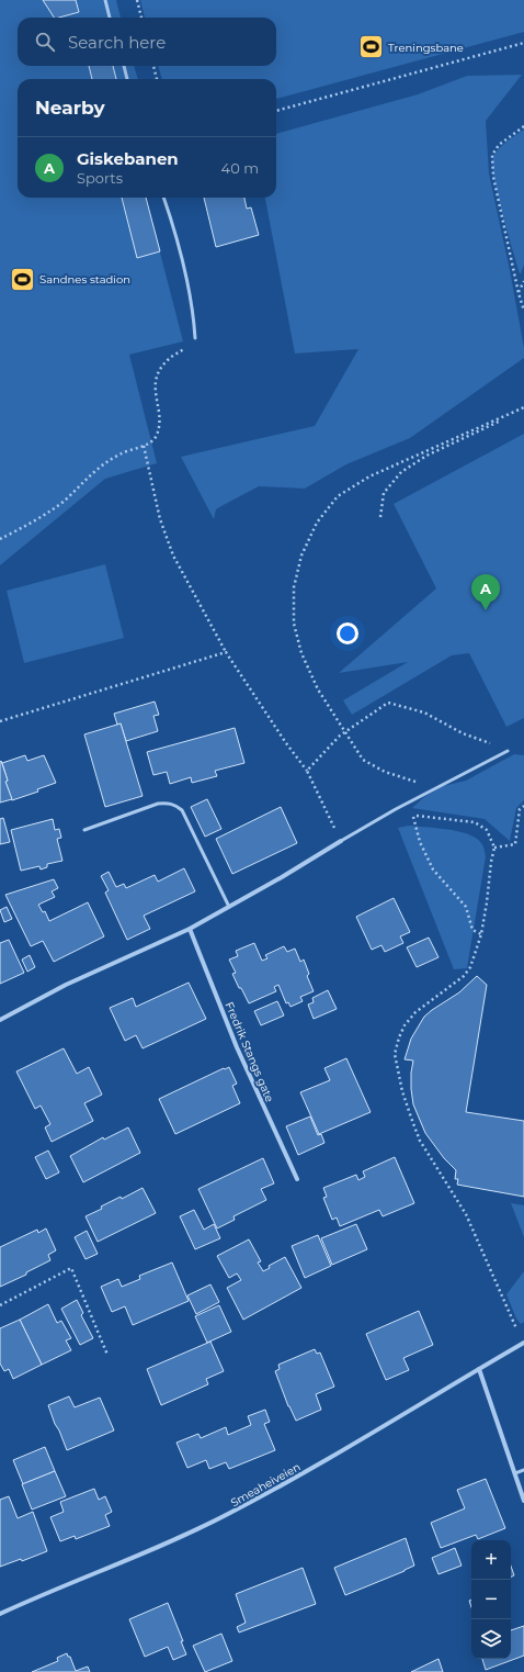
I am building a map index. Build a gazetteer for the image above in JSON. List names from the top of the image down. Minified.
{"streets":{"street":["Fredrik Stangs gate","Smeaheiveien"]},"places":{"sports":["Treningsbane","Sandnes stadion"]},"page":{"search":"Search here","heading":"Nearby","list":[{"mark":"A","name":"Giskebanen","note":"Sports","value":"40 m"}],"pins":"A","map_buttons":["+","−"]}}
